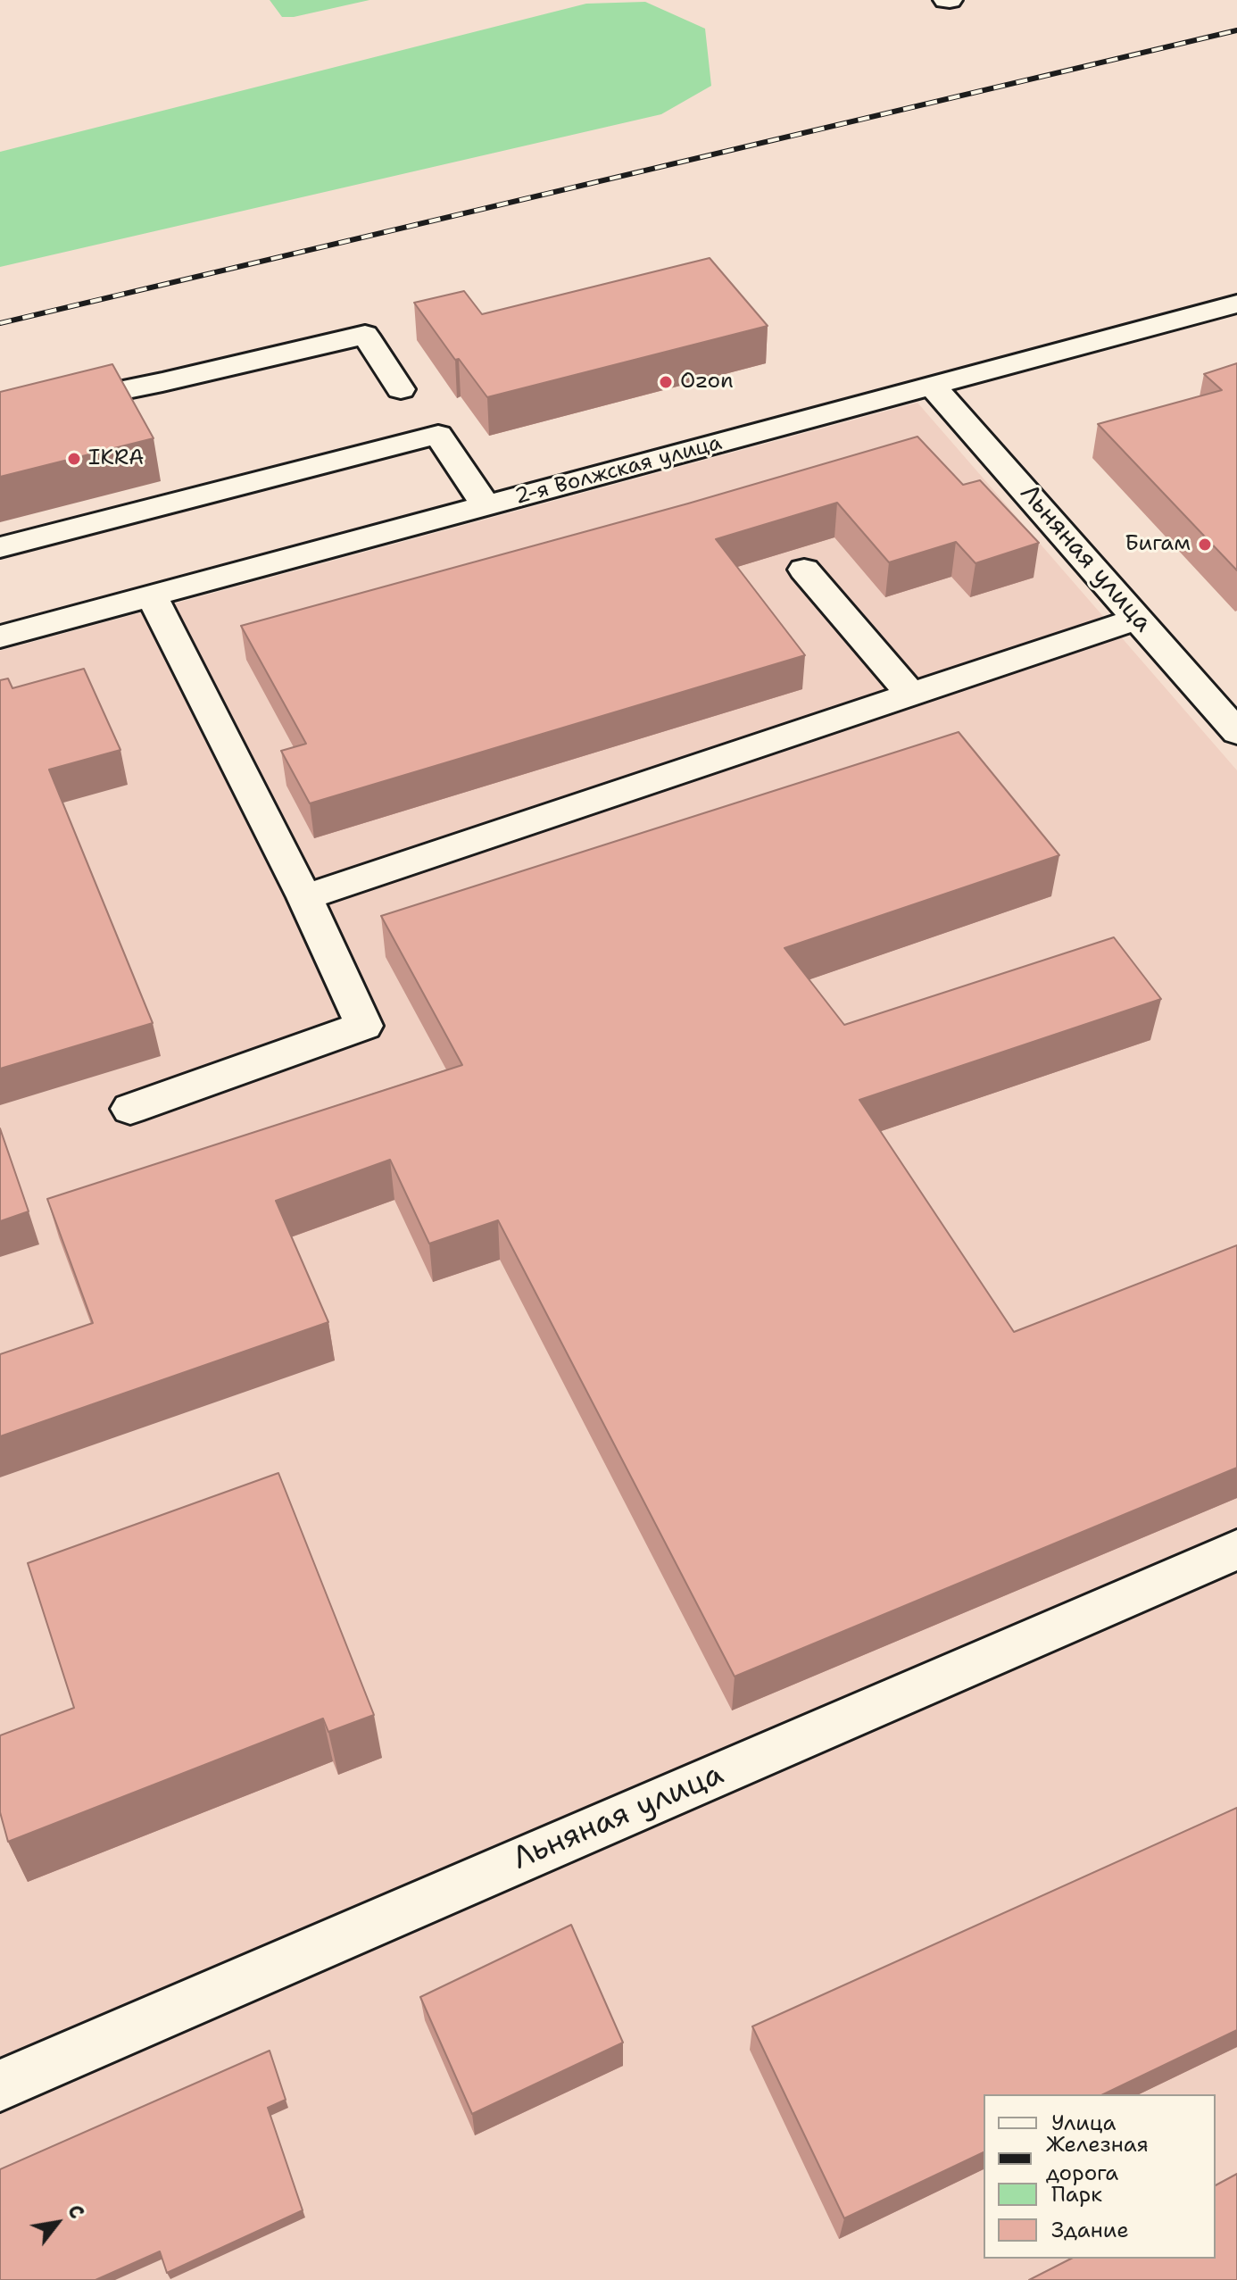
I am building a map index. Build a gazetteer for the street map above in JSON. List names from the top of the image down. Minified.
{"streets":{"street":["2-я Волжская улица","Льняная улица"]},"crossings":[["2-я Волжская улица","Льняная улица"]],"places":["Ozon","IKRA","Бигам"],"legend":["Улица","Железная дорога","Парк","Здание"],"north":"top right"}
